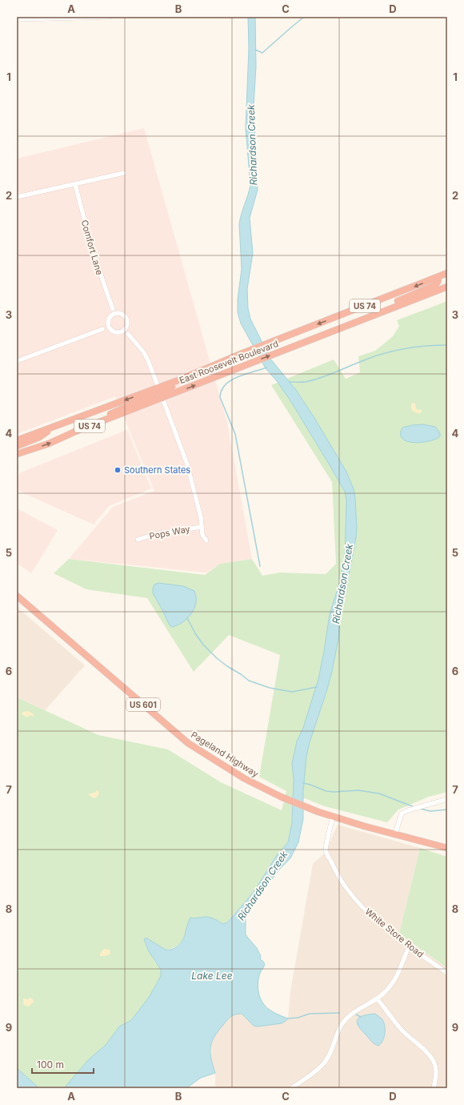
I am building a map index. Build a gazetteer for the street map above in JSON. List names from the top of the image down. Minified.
{"streets":{"highway":["US 74","East Roosevelt Boulevard","US 601","Pageland Highway"],"street":["Comfort Lane","Pops Way","White Store Road"]},"crossings":[["Pageland Highway","White Store Road"]],"water":["Richardson Creek","Lake Lee"],"places":["Southern States"],"scale_bar":"100 m","grid":{"columns":["A","B","C","D"],"rows":["1","2","3","4","5","6","7","8","9"]}}
